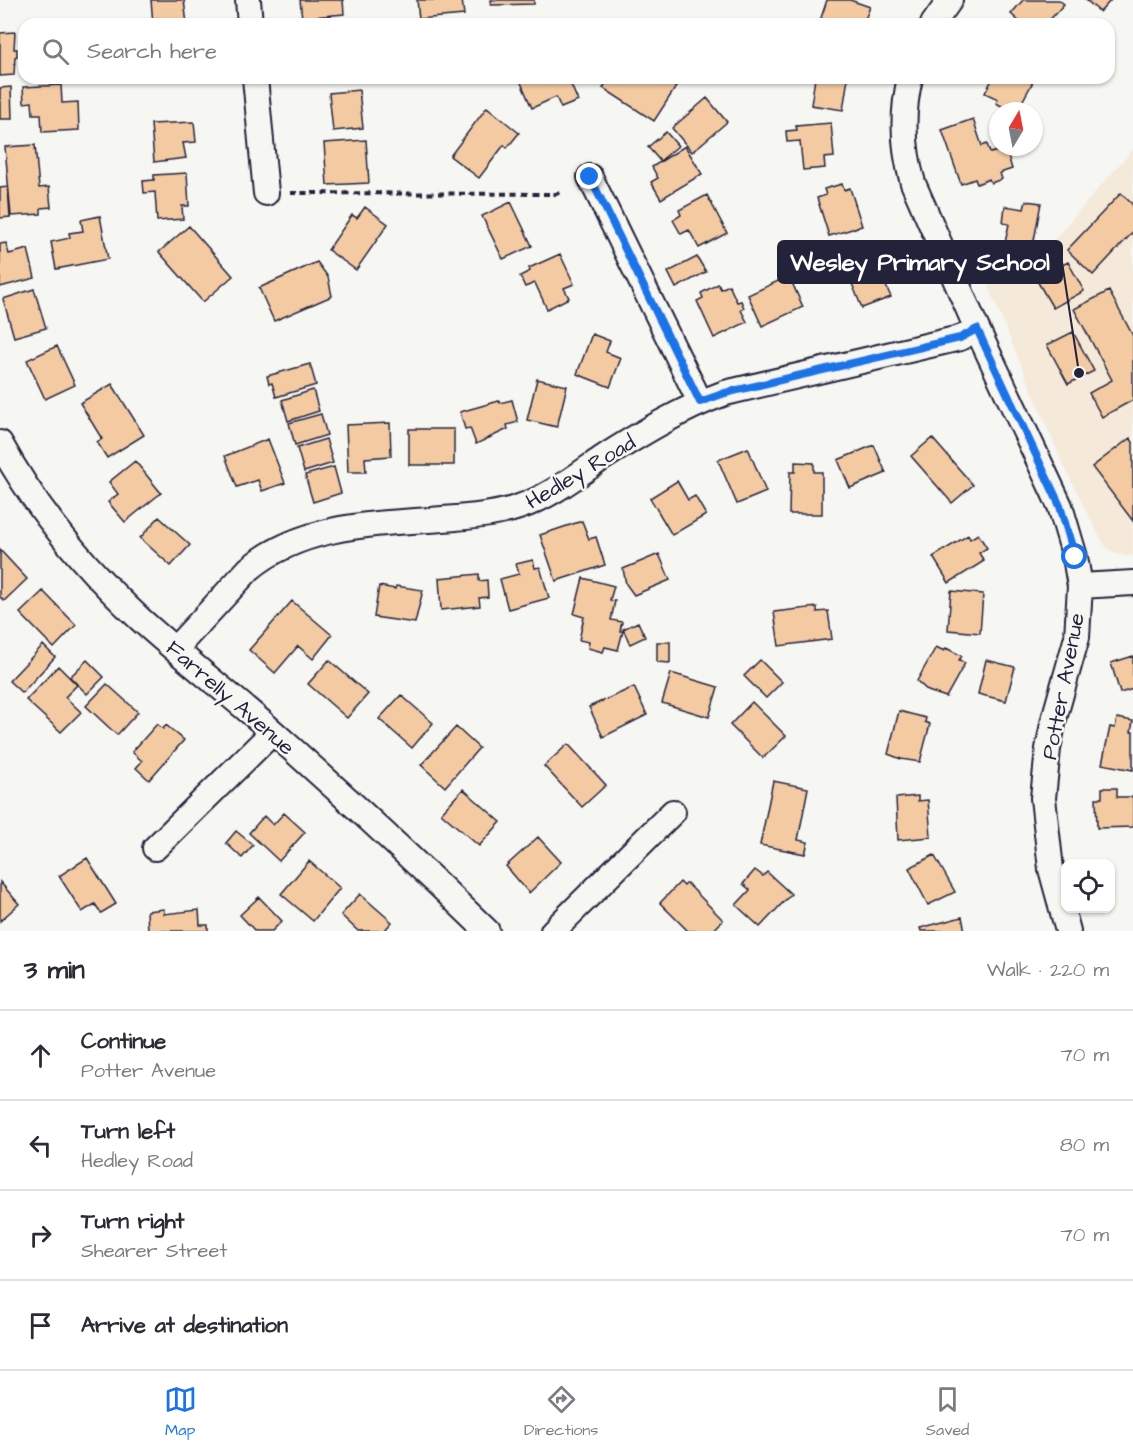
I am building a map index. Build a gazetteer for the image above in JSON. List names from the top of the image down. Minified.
{"streets":{"street":["Hedley Road","Potter Avenue","Farrelly Avenue"]},"crossings":[["Hedley Road","Potter Avenue"],["Hedley Road","Farrelly Avenue"]],"places":["Wesley Primary School"],"north":"top","page":{"search":"Search here","heading":["3 min","Walk · 220 m"],"list":[["Continue","Potter Avenue","70 m"],["Turn left","Hedley Road","80 m"],["Turn right","Shearer Street","70 m"],"Arrive at destination"],"nav":["Map","Directions","Saved"]}}
